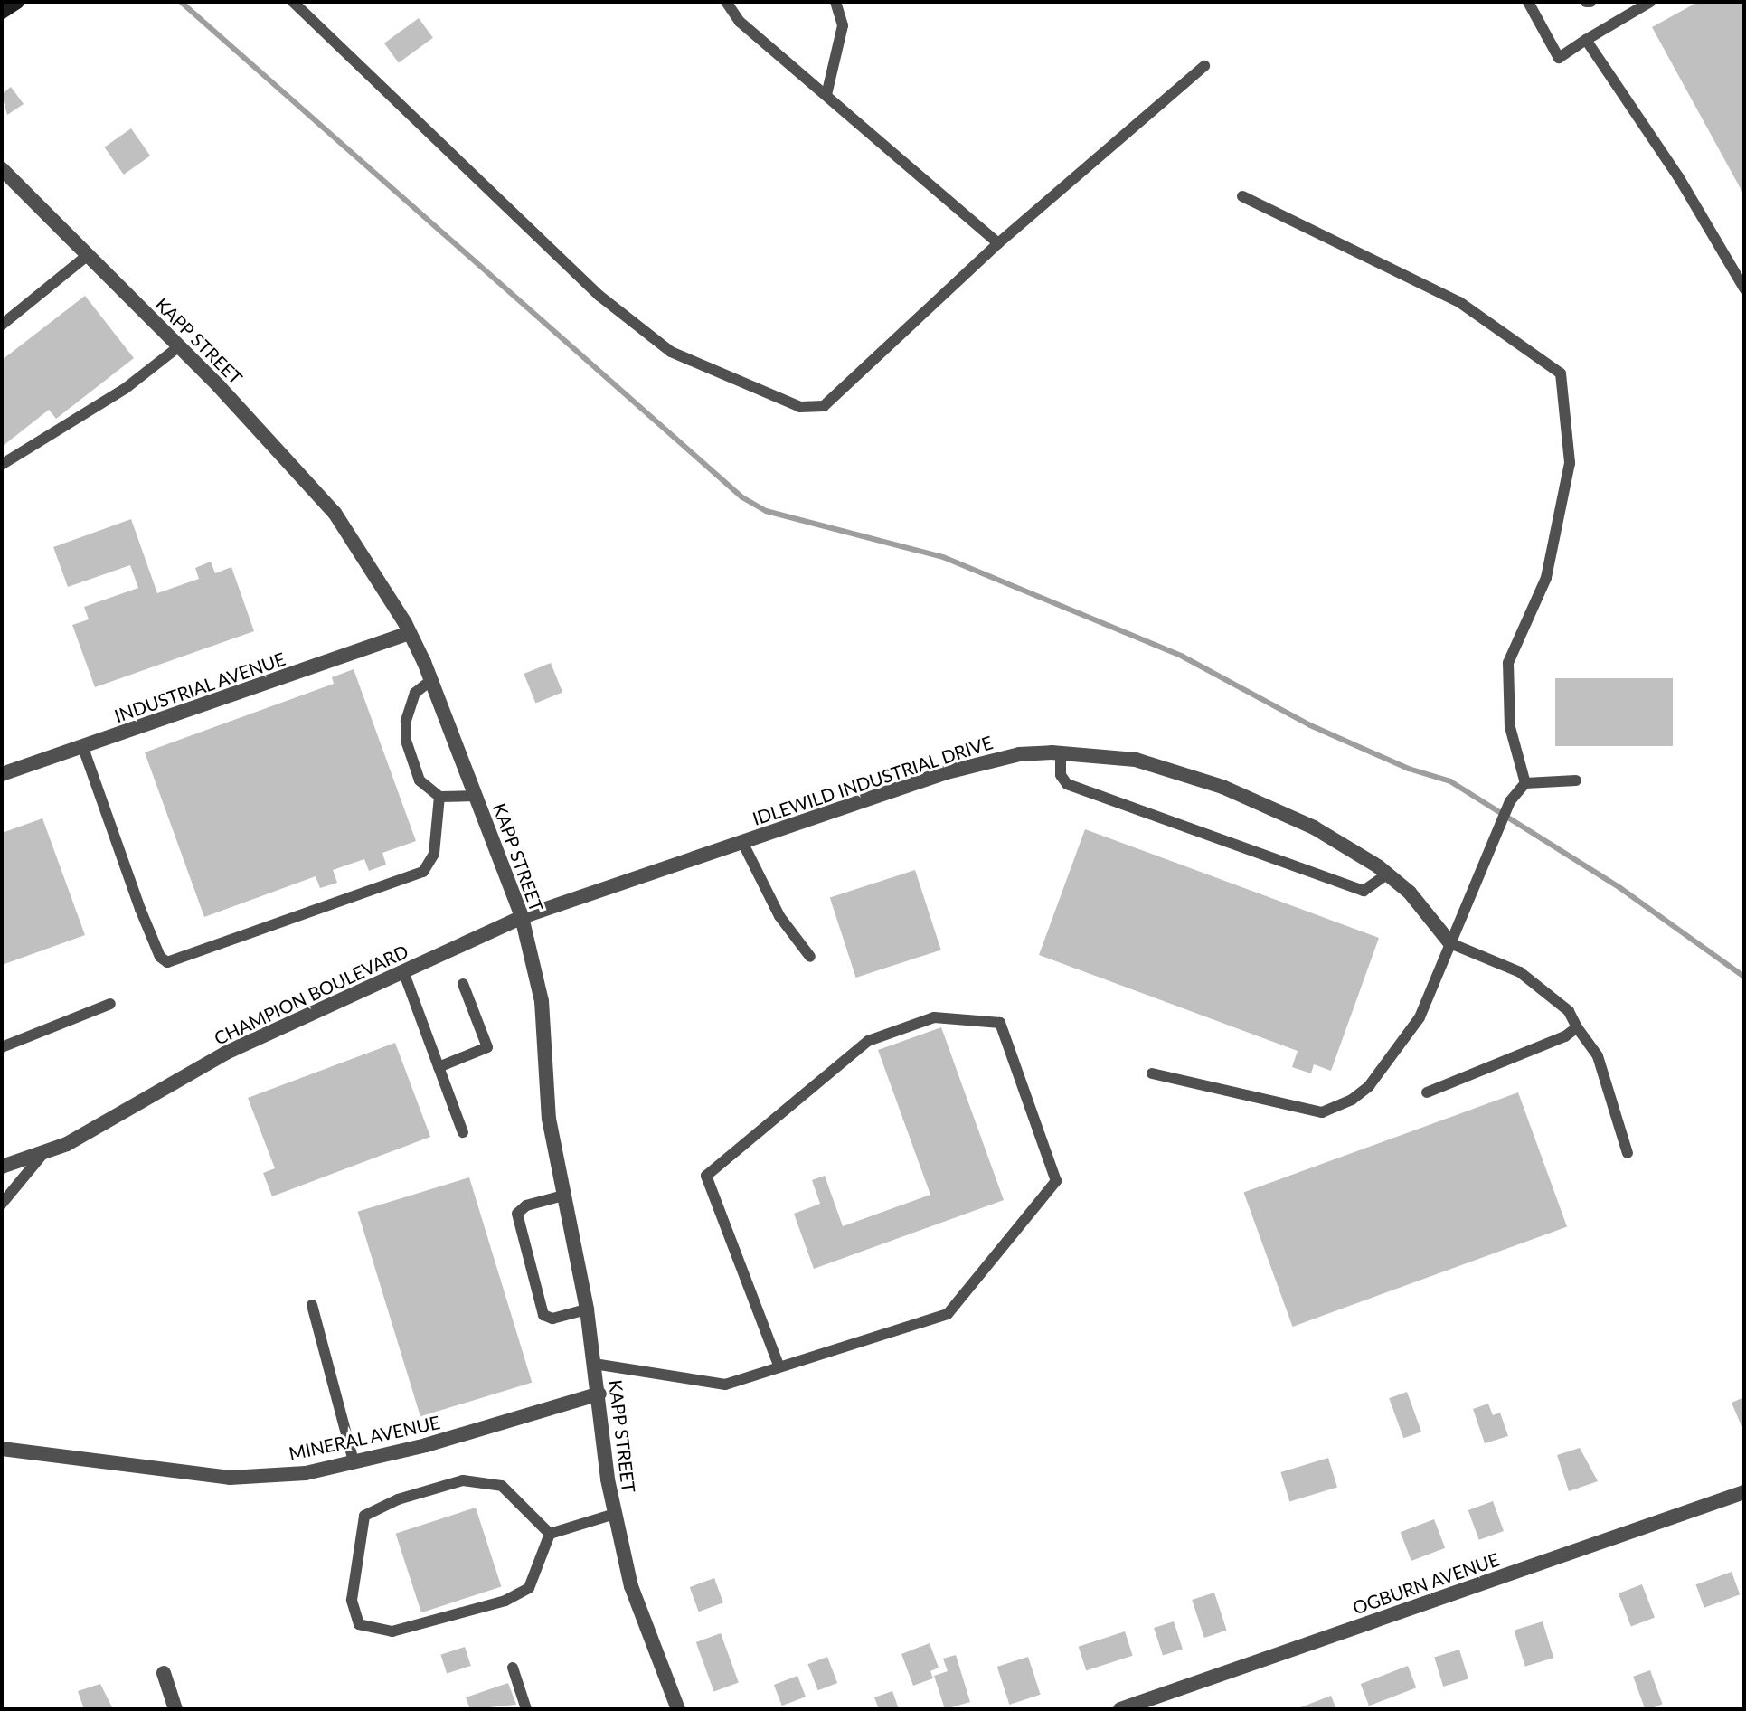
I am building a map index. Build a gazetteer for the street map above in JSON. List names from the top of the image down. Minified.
{"streets":{"street":["KAPP STREET","INDUSTRIAL AVENUE","IDLEWILD INDUSTRIAL DRIVE","CHAMPION BOULEVARD","MINERAL AVENUE","OGBURN AVENUE"]},"crossings":[["KAPP STREET","INDUSTRIAL AVENUE"],["KAPP STREET","IDLEWILD INDUSTRIAL DRIVE"],["KAPP STREET","CHAMPION BOULEVARD"],["KAPP STREET","MINERAL AVENUE"],["IDLEWILD INDUSTRIAL DRIVE","CHAMPION BOULEVARD"]]}
